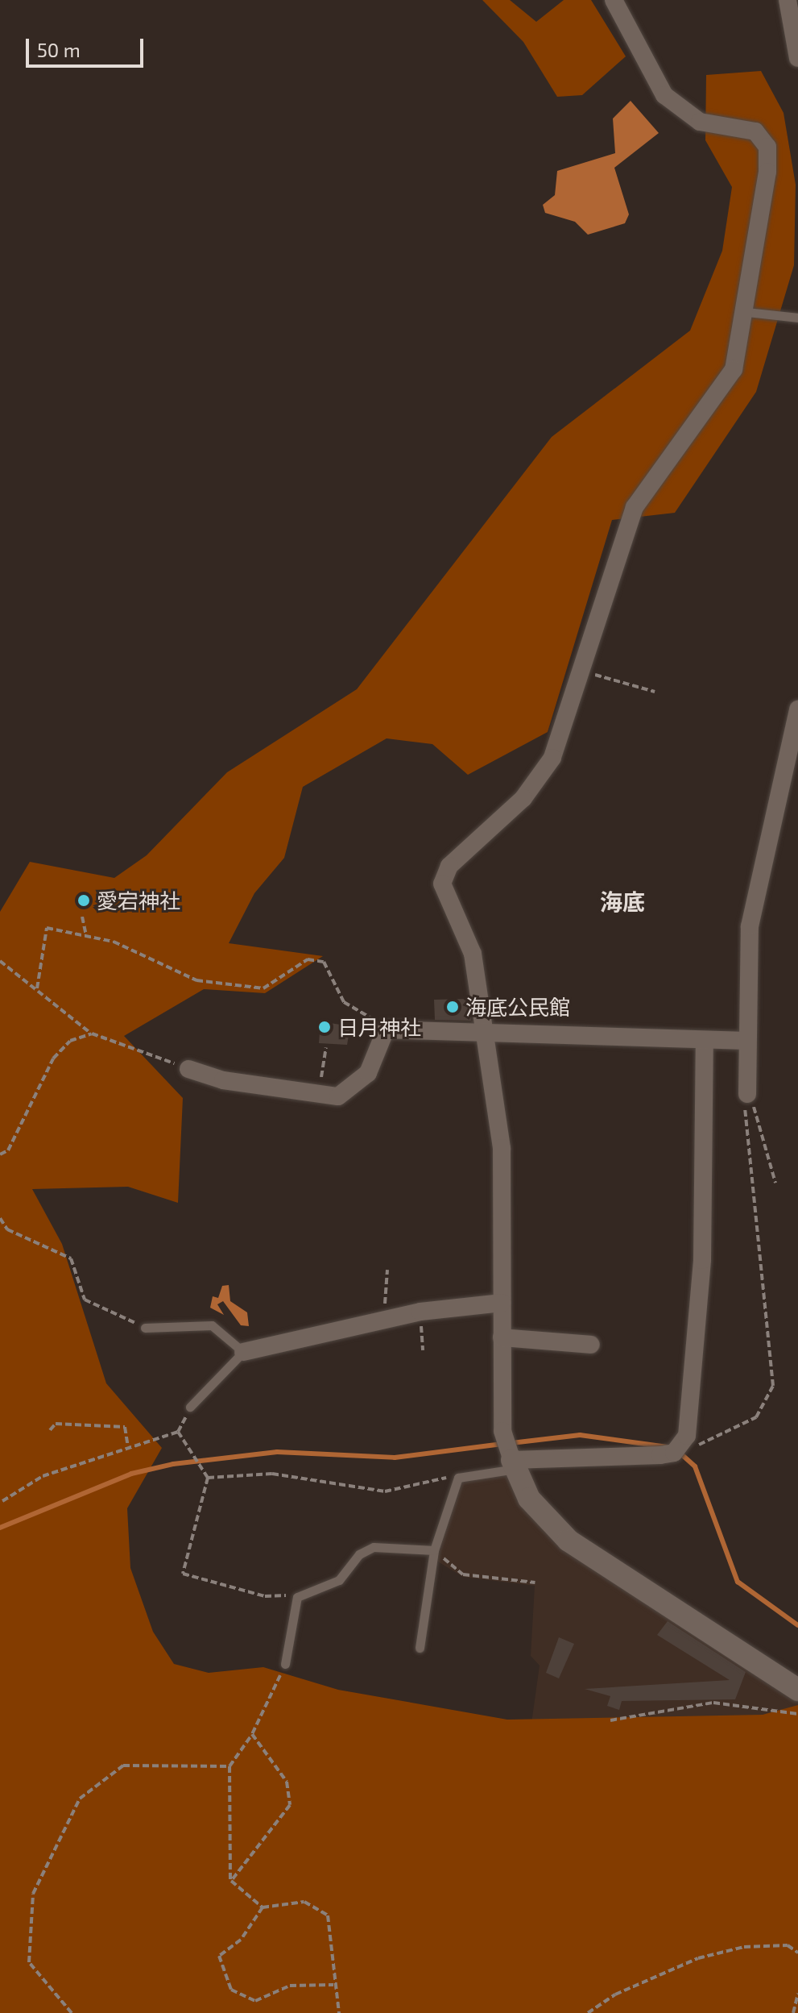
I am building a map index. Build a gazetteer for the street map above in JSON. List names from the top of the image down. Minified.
{"districts":["海底"],"places":["愛宕神社","海底公民館","日月神社"],"scale_bar":"50 m"}
